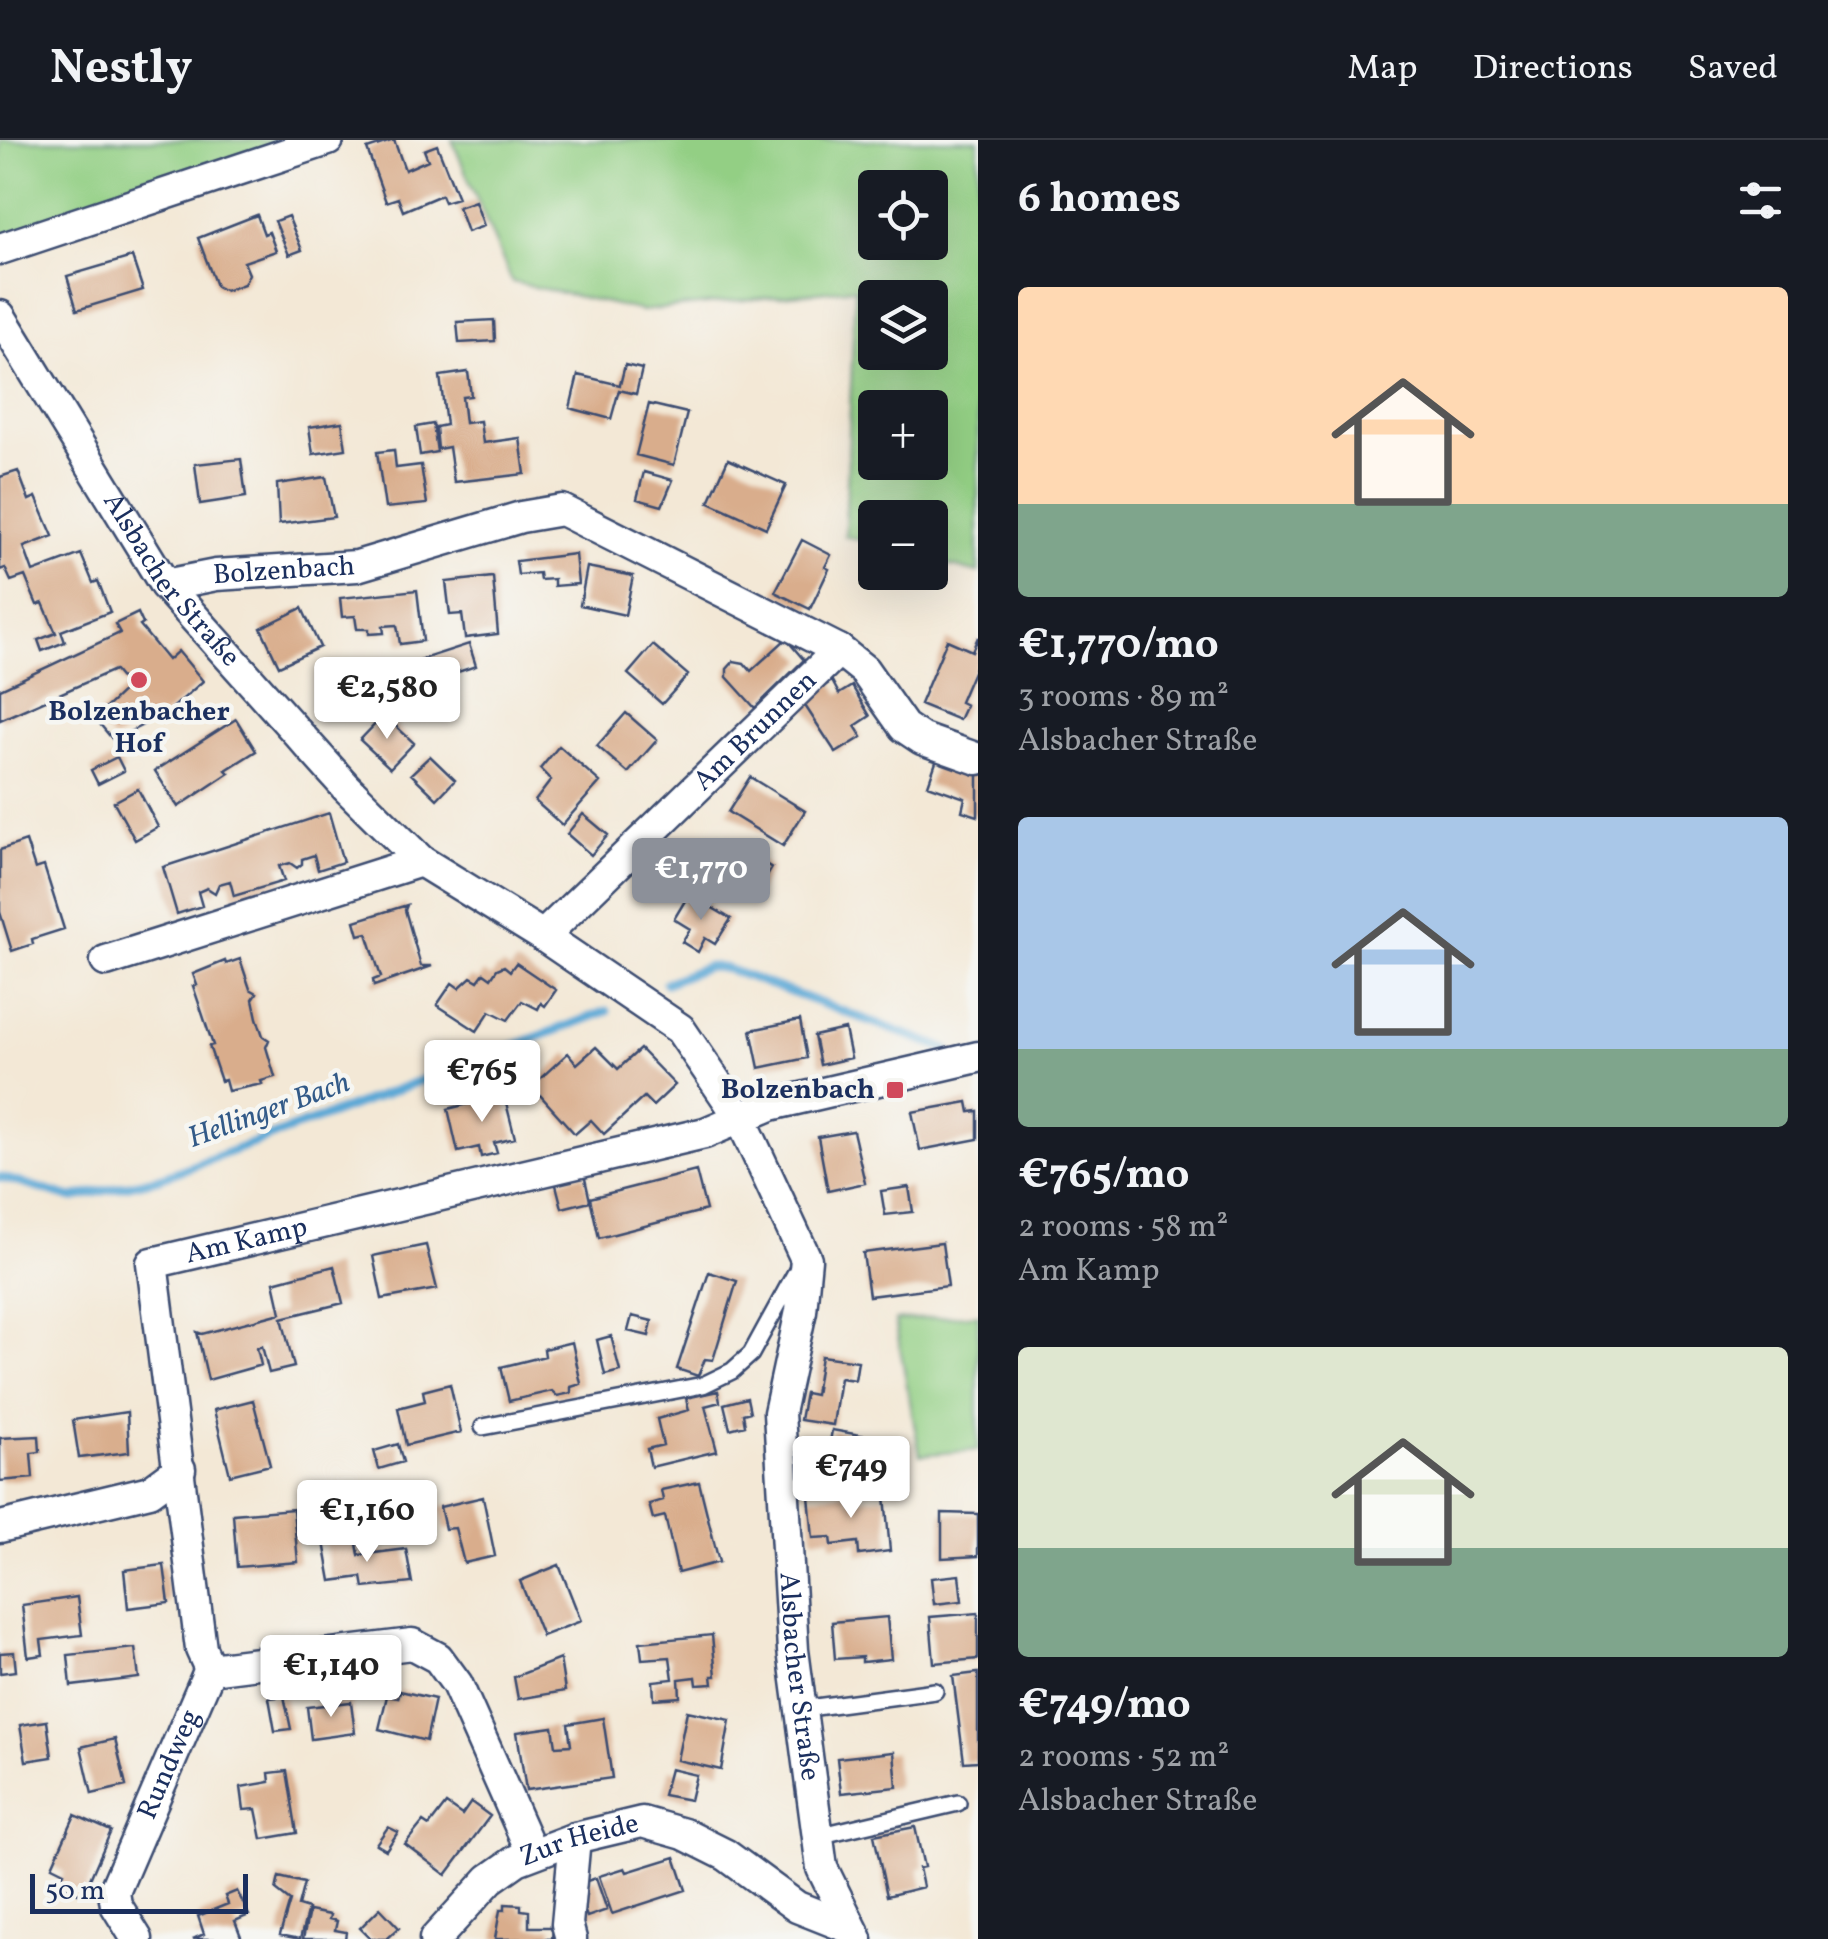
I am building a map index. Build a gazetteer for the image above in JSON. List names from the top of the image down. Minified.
{"streets":{"street":["Bolzenbach","Alsbacher Straße","Am Brunnen","Am Kamp","Rundweg","Zur Heide"]},"crossings":[["Bolzenbach","Alsbacher Straße"],["Bolzenbach","Am Brunnen"],["Alsbacher Straße","Am Brunnen"],["Alsbacher Straße","Am Kamp"],["Alsbacher Straße","Zur Heide"],["Am Kamp","Rundweg"]],"water":["Hellinger Bach"],"places":{"other":["Bolzenbacher Hof"],"transit":["Bolzenbach"]},"scale_bar":"50 m","page":{"header":"Nestly","nav":["Map","Directions","Saved"],"heading":"6 homes","map_buttons":["+","−"],"list":[{"name":"€1,770/mo","note":"3 rooms · 89 m² · Alsbacher Straße"},{"name":"€765/mo","note":"2 rooms · 58 m² · Am Kamp"},{"name":"€749/mo","note":"2 rooms · 52 m² · Alsbacher Straße"}],"price":["€2,580","€1,770","€765","€749","€1,160","€1,140"],"scale":"50 m"}}
